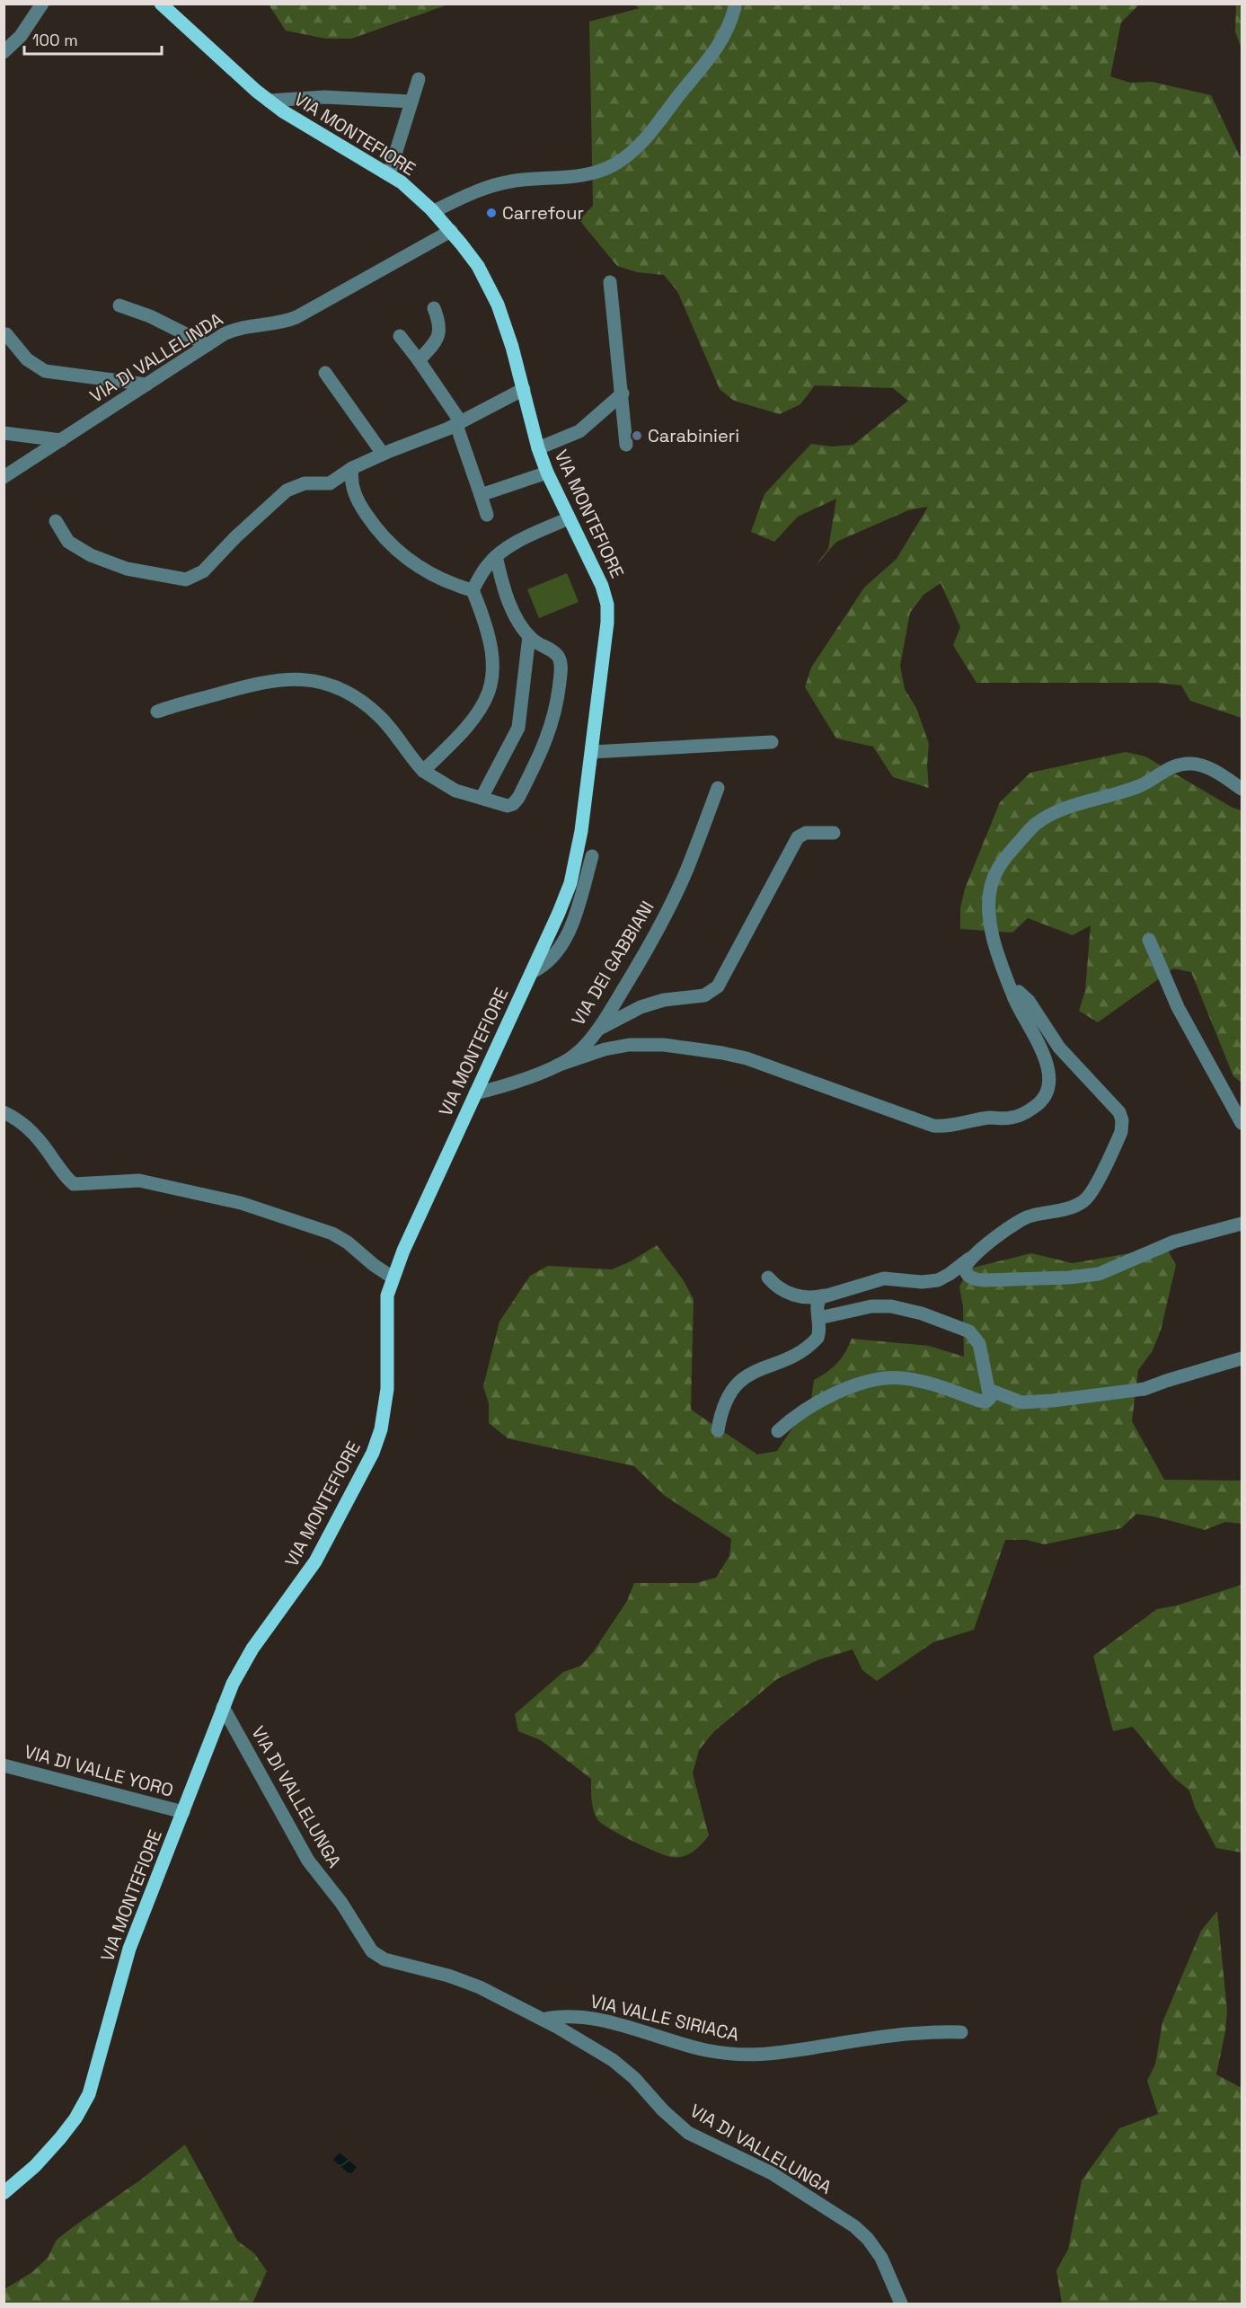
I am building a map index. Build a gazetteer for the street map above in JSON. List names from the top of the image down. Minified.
{"streets":{"main road":["VIA MONTEFIORE"],"street":["VIA DI VALLELINDA","VIA DEI GABBIANI","VIA DI VALLE YORO","VIA DI VALLELUNGA","VIA VALLE SIRIACA"]},"crossings":[["VIA MONTEFIORE","VIA DI VALLELINDA"],["VIA MONTEFIORE","VIA DEI GABBIANI"],["VIA MONTEFIORE","VIA DI VALLE YORO"],["VIA MONTEFIORE","VIA DI VALLELUNGA"],["VIA DI VALLELUNGA","VIA VALLE SIRIACA"]],"places":["Carrefour","Carabinieri"],"scale_bar":"100 m"}
